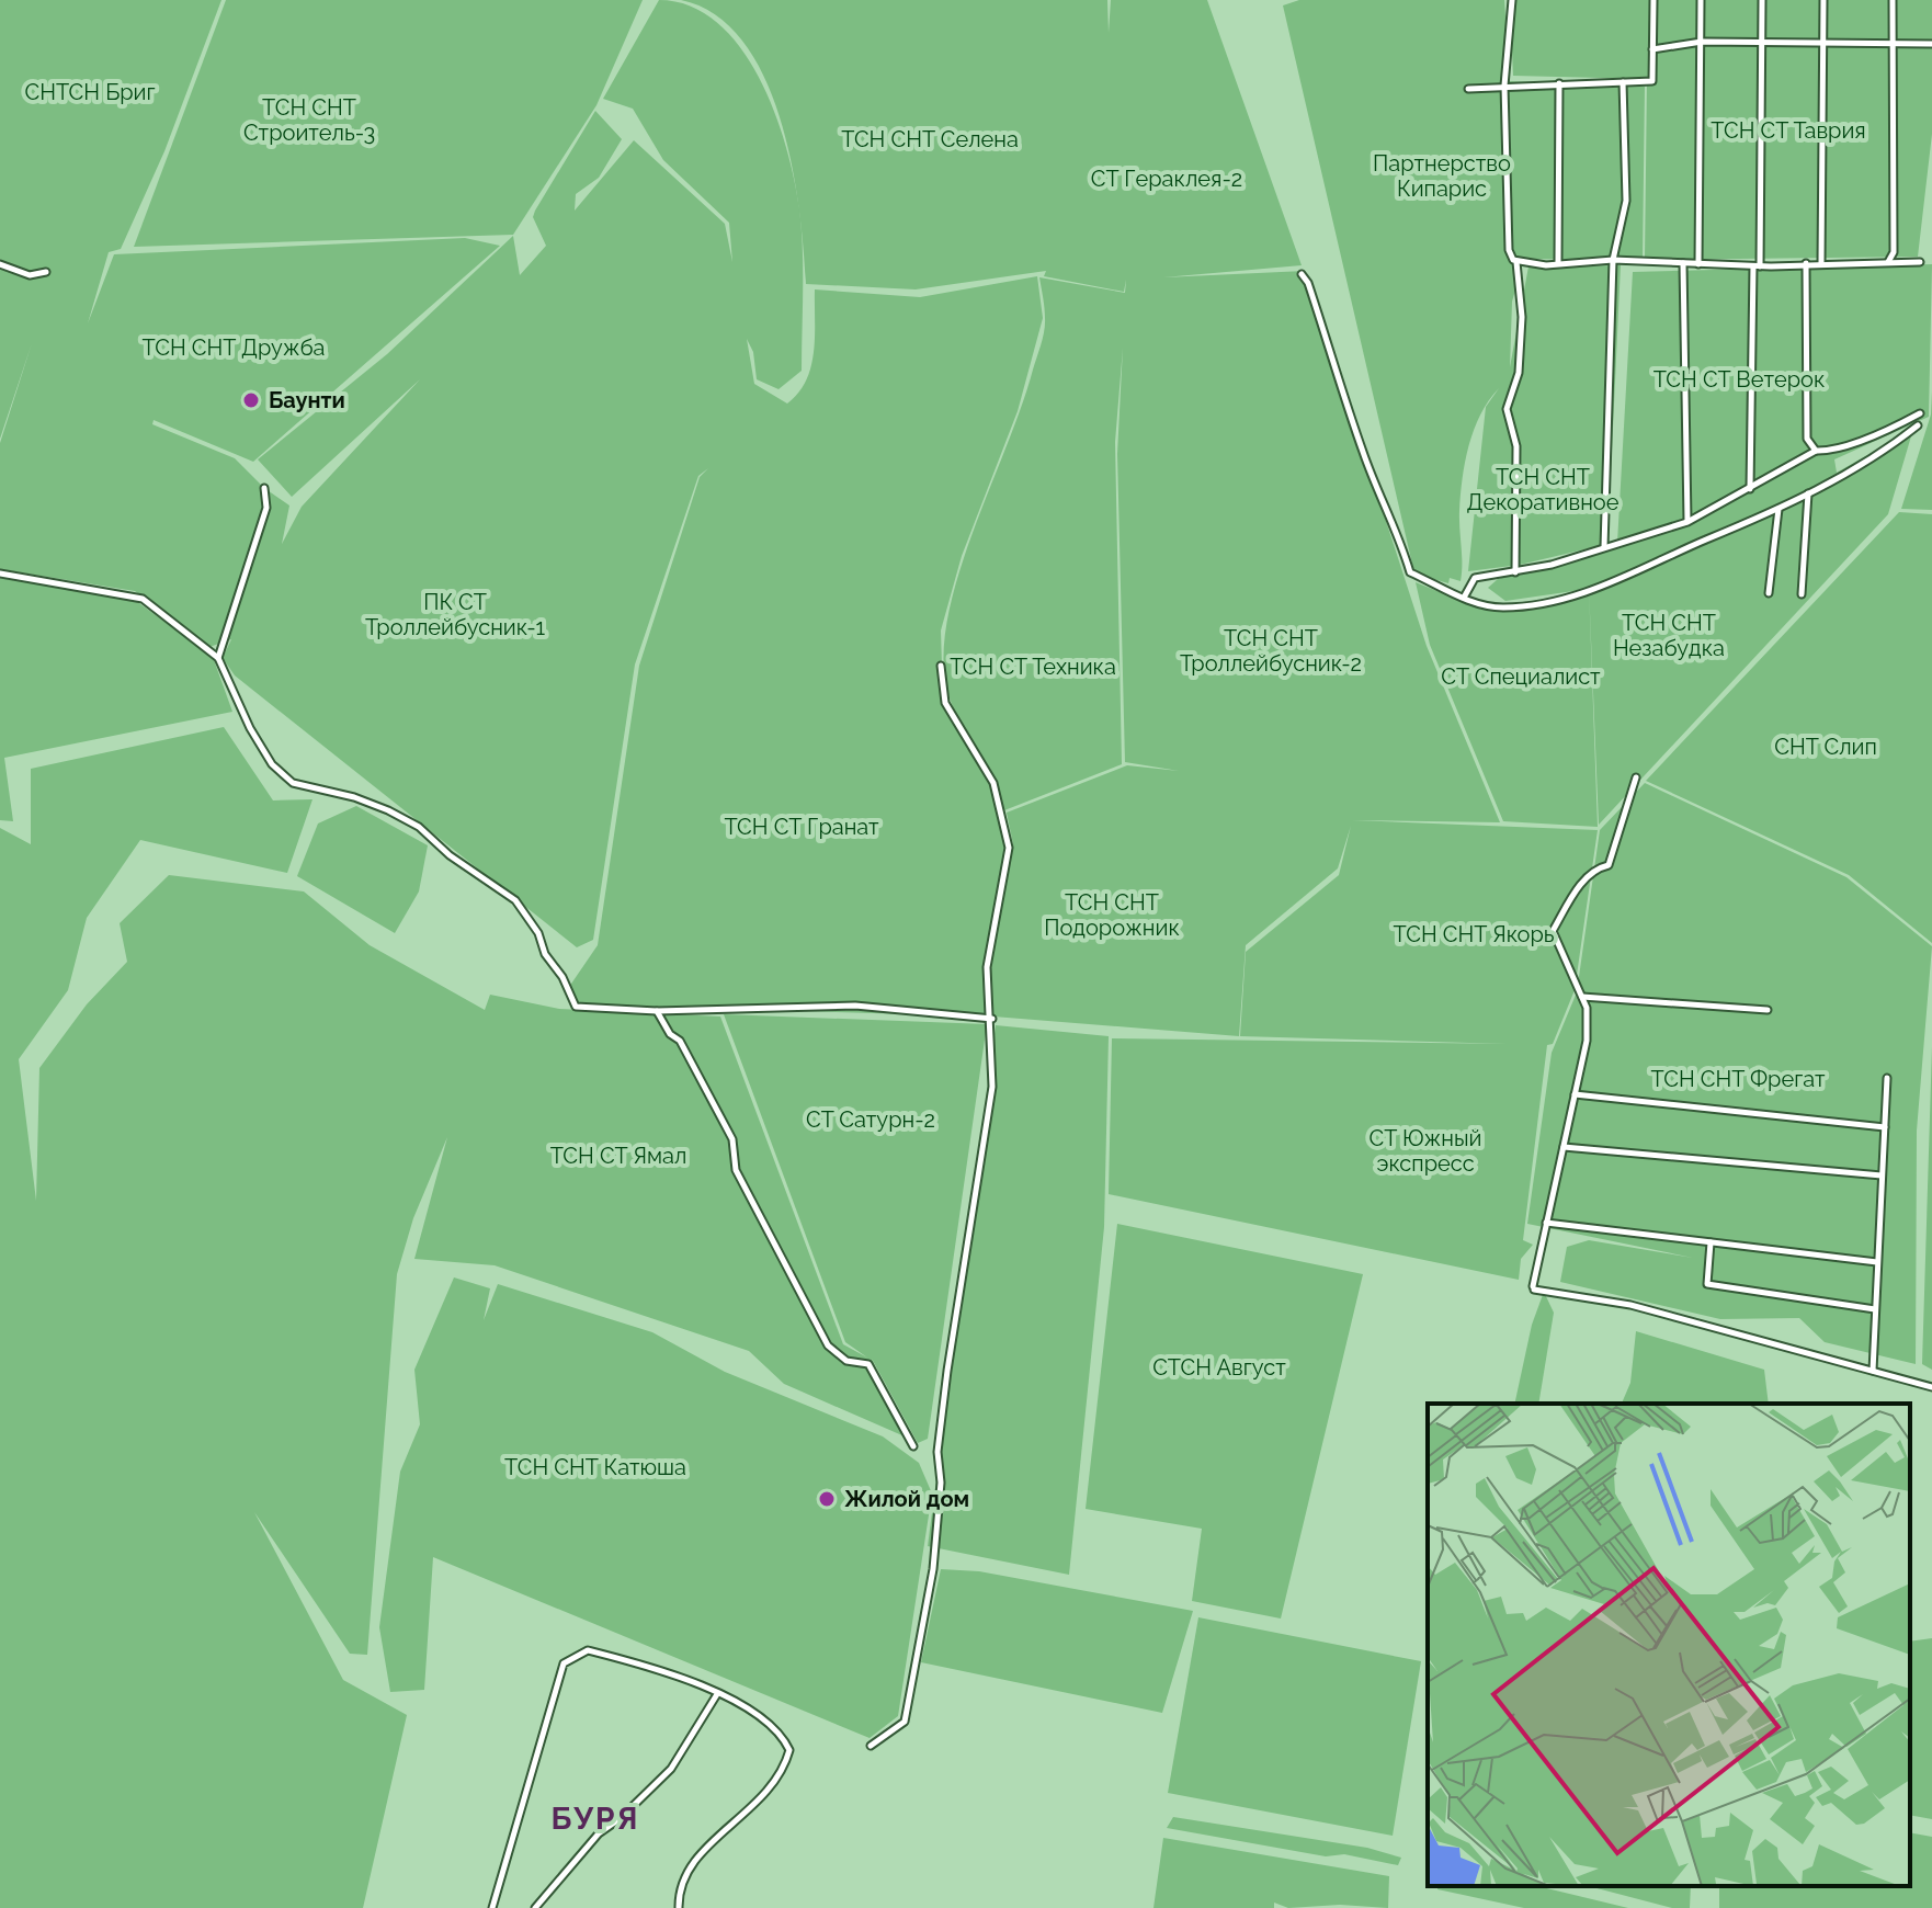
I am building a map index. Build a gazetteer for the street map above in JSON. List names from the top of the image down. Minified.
{"districts":["БУРЯ"],"parks":["СНТСН Бриг","ТСН СНТ Строитель-3","ТСН СТ Таврия","ТСН СНТ Селена","Партнерство Кипарис","СТ Гераклея-2","ТСН СНТ Дружба","ТСН СТ Ветерок","ТСН СНТ Декоративное","ПК СТ Троллейбусник-1","ТСН СНТ Незабудка","ТСН СНТ Троллейбусник-2","ТСН СТ Техника","СТ Специалист","СНТ Слип","ТСН СТ Гранат","ТСН СНТ Подорожник","ТСН СНТ Якорь","ТСН СНТ Фрегат","СТ Сатурн-2","СТ Южный экспресс","ТСН СТ Ямал","СТСН Август","ТСН СНТ Катюша"],"places":["Баунти","Жилой дом"]}
